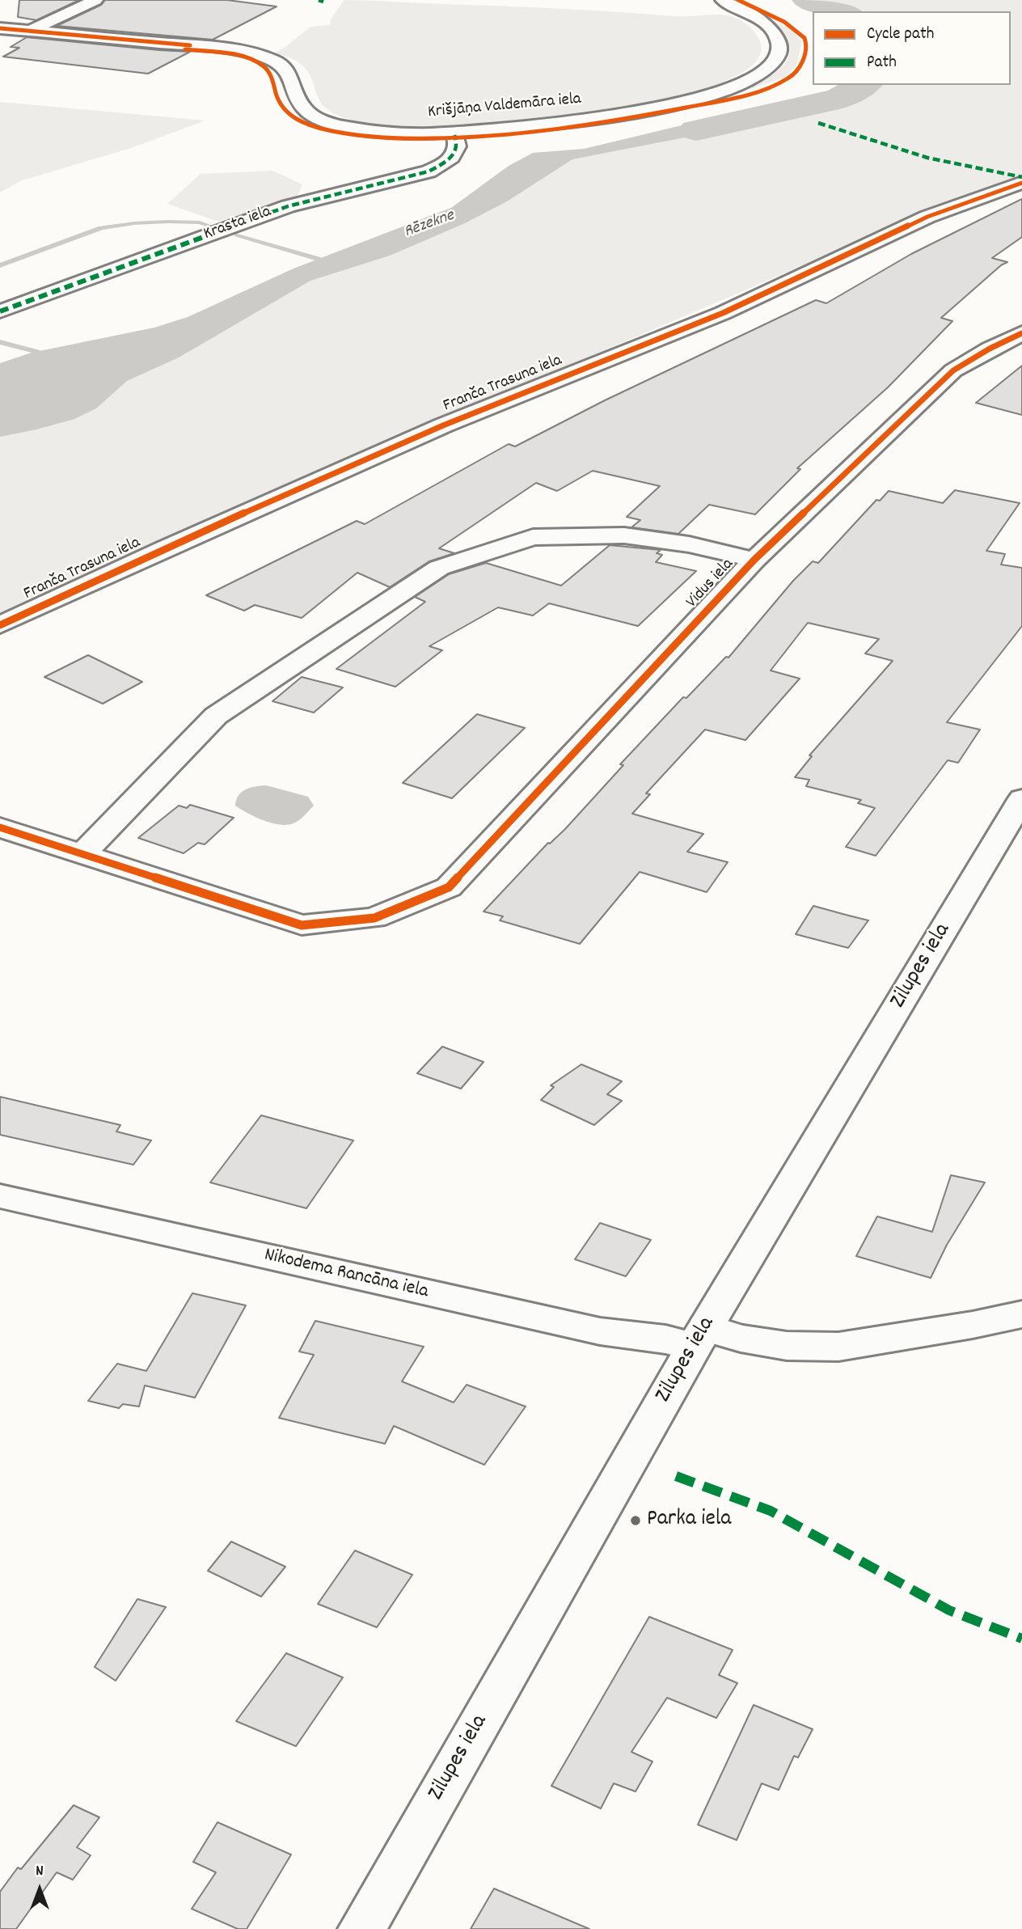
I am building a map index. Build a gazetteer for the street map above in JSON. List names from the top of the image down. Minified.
{"streets":{"street":["Krišjāņa Valdemāra iela","Krasta iela","Franča Trasuna iela","Vidus iela","Zilupes iela","Nikodema Rancāna iela"]},"crossings":[["Krišjāņa Valdemāra iela","Krasta iela"],["Zilupes iela","Nikodema Rancāna iela"]],"water":["Rēzekne"],"places":["Parka iela"],"legend":["Cycle path","Path"],"north":"top"}
